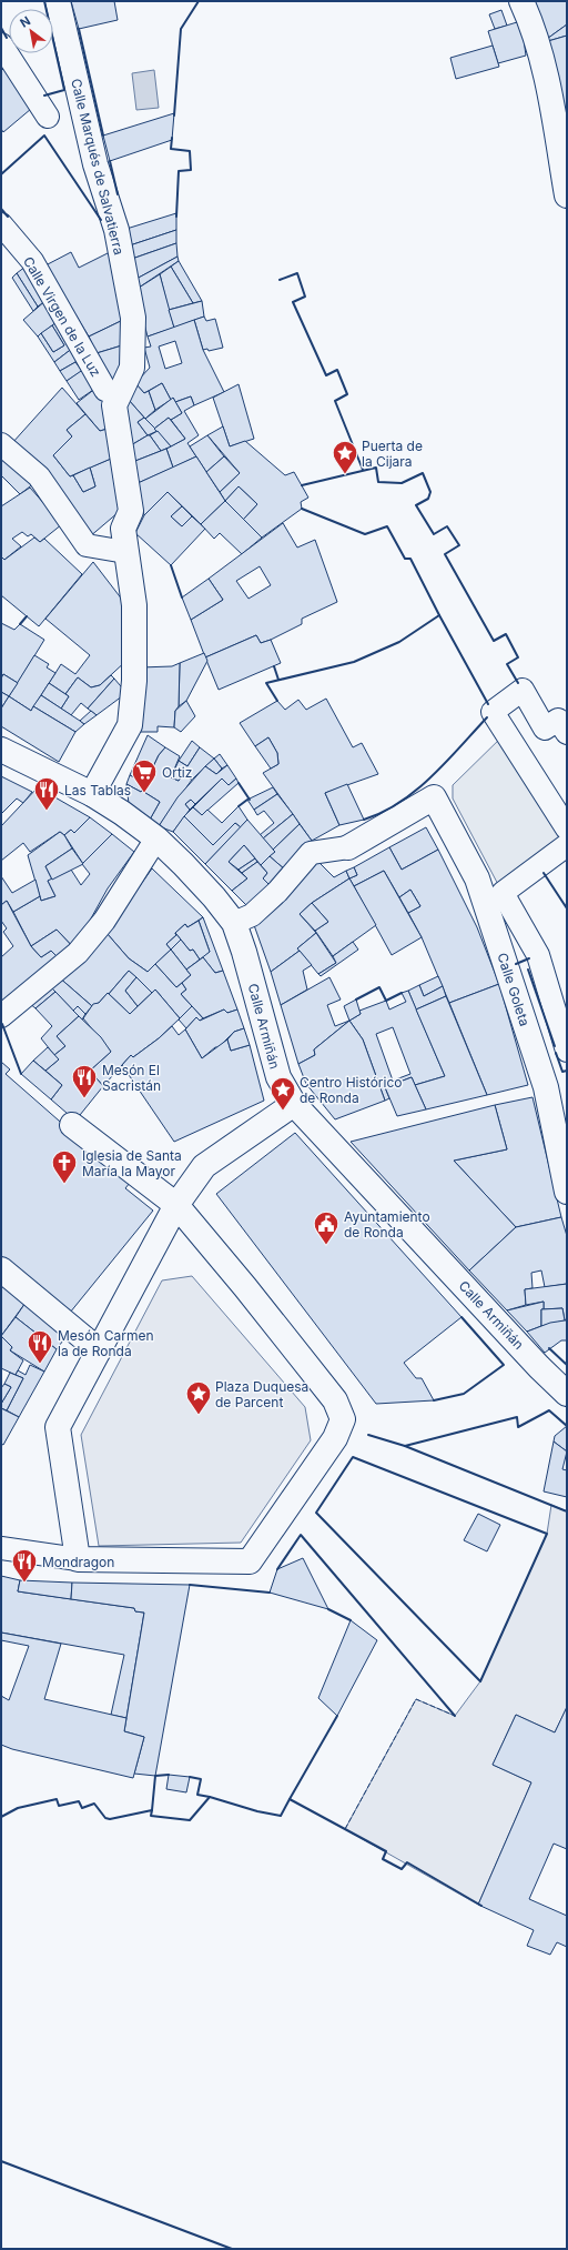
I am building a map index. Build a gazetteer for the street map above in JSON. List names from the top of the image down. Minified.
{"streets":{"street":["Calle Marqués de Salvatierra","Calle Virgen de la Luz","Calle Goleta","Calle Armiñán"]},"crossings":[["Calle Marqués de Salvatierra","Calle Armiñán"]],"places":{"place":["Puerta de la Cijara","Centro Histórico de Ronda","Plaza Duquesa de Parcent"],"supermarket":["Ortiz"],"restaurant":["Las Tablas","Mesón El Sacristán","Mesón Carmen la de Ronda","Mondragon"],"church":["Iglesia de Santa María la Mayor"],"public building":["Ayuntamiento de Ronda"]},"north":"top left"}
